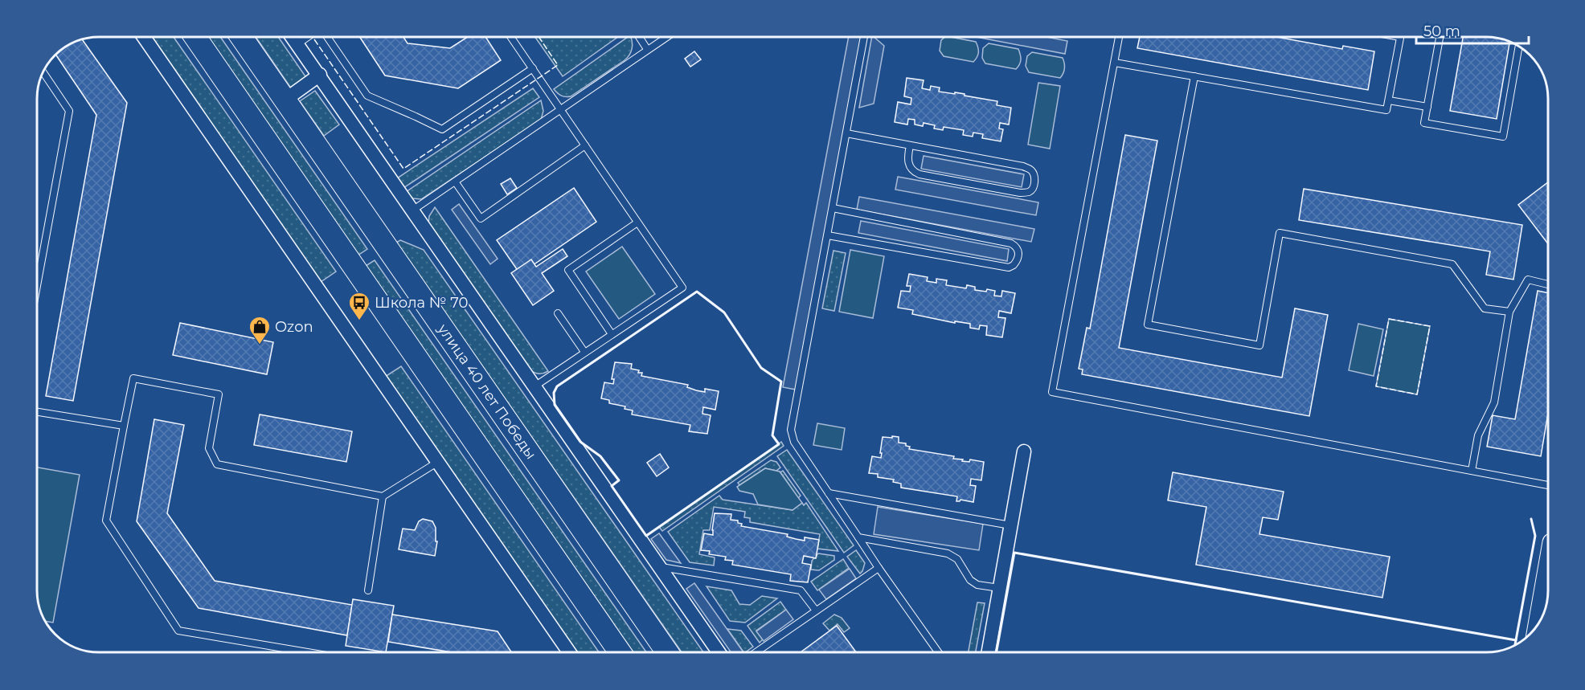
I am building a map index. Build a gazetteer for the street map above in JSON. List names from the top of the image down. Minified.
{"streets":{"main road":["улица 40 лет Победы"]},"places":{"bus stop":["Школа № 70"],"shop":["Ozon"]},"scale_bar":"50 m"}
